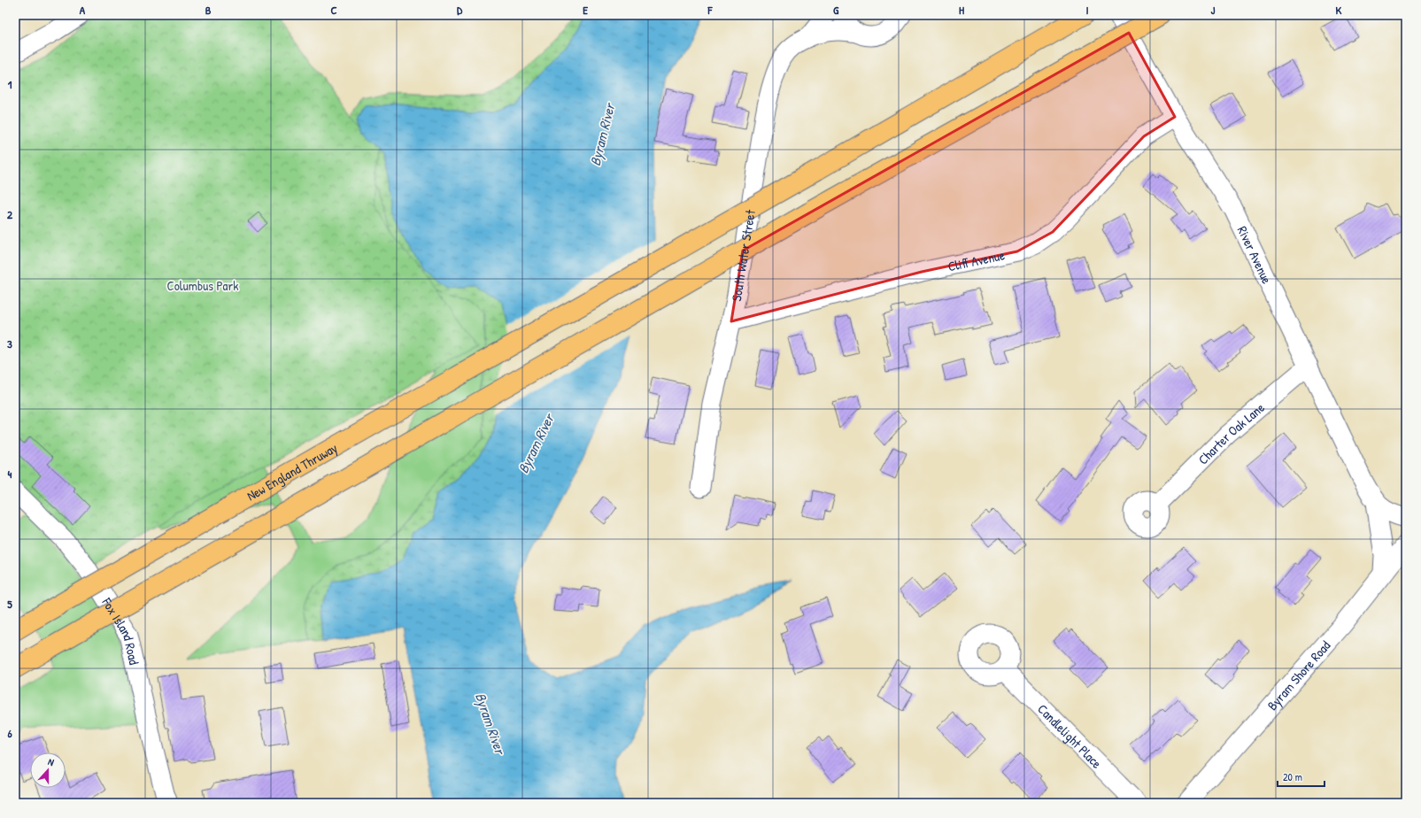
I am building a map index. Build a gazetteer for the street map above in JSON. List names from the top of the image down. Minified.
{"streets":{"highway":["New England Thruway"],"street":["River Avenue","South Water Street","Cliff Avenue","Charter Oak Lane","Fox Island Road","Byram Shore Road","Candlelight Place"]},"crossings":[["River Avenue","Cliff Avenue"],["River Avenue","Charter Oak Lane"],["River Avenue","Byram Shore Road"],["South Water Street","Cliff Avenue"]],"water":["Byram River"],"parks":["Columbus Park"],"scale_bar":"20 m","north":"top","grid":{"columns":["A","B","C","D","E","F","G","H","I","J","K"],"rows":["1","2","3","4","5","6"]}}
